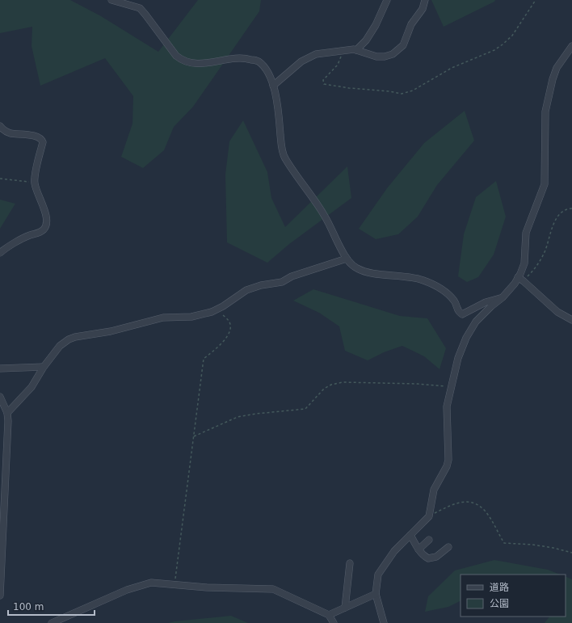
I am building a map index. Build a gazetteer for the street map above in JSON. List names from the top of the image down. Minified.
{"legend":["道路","公園"],"scale_bar":"100 m"}
